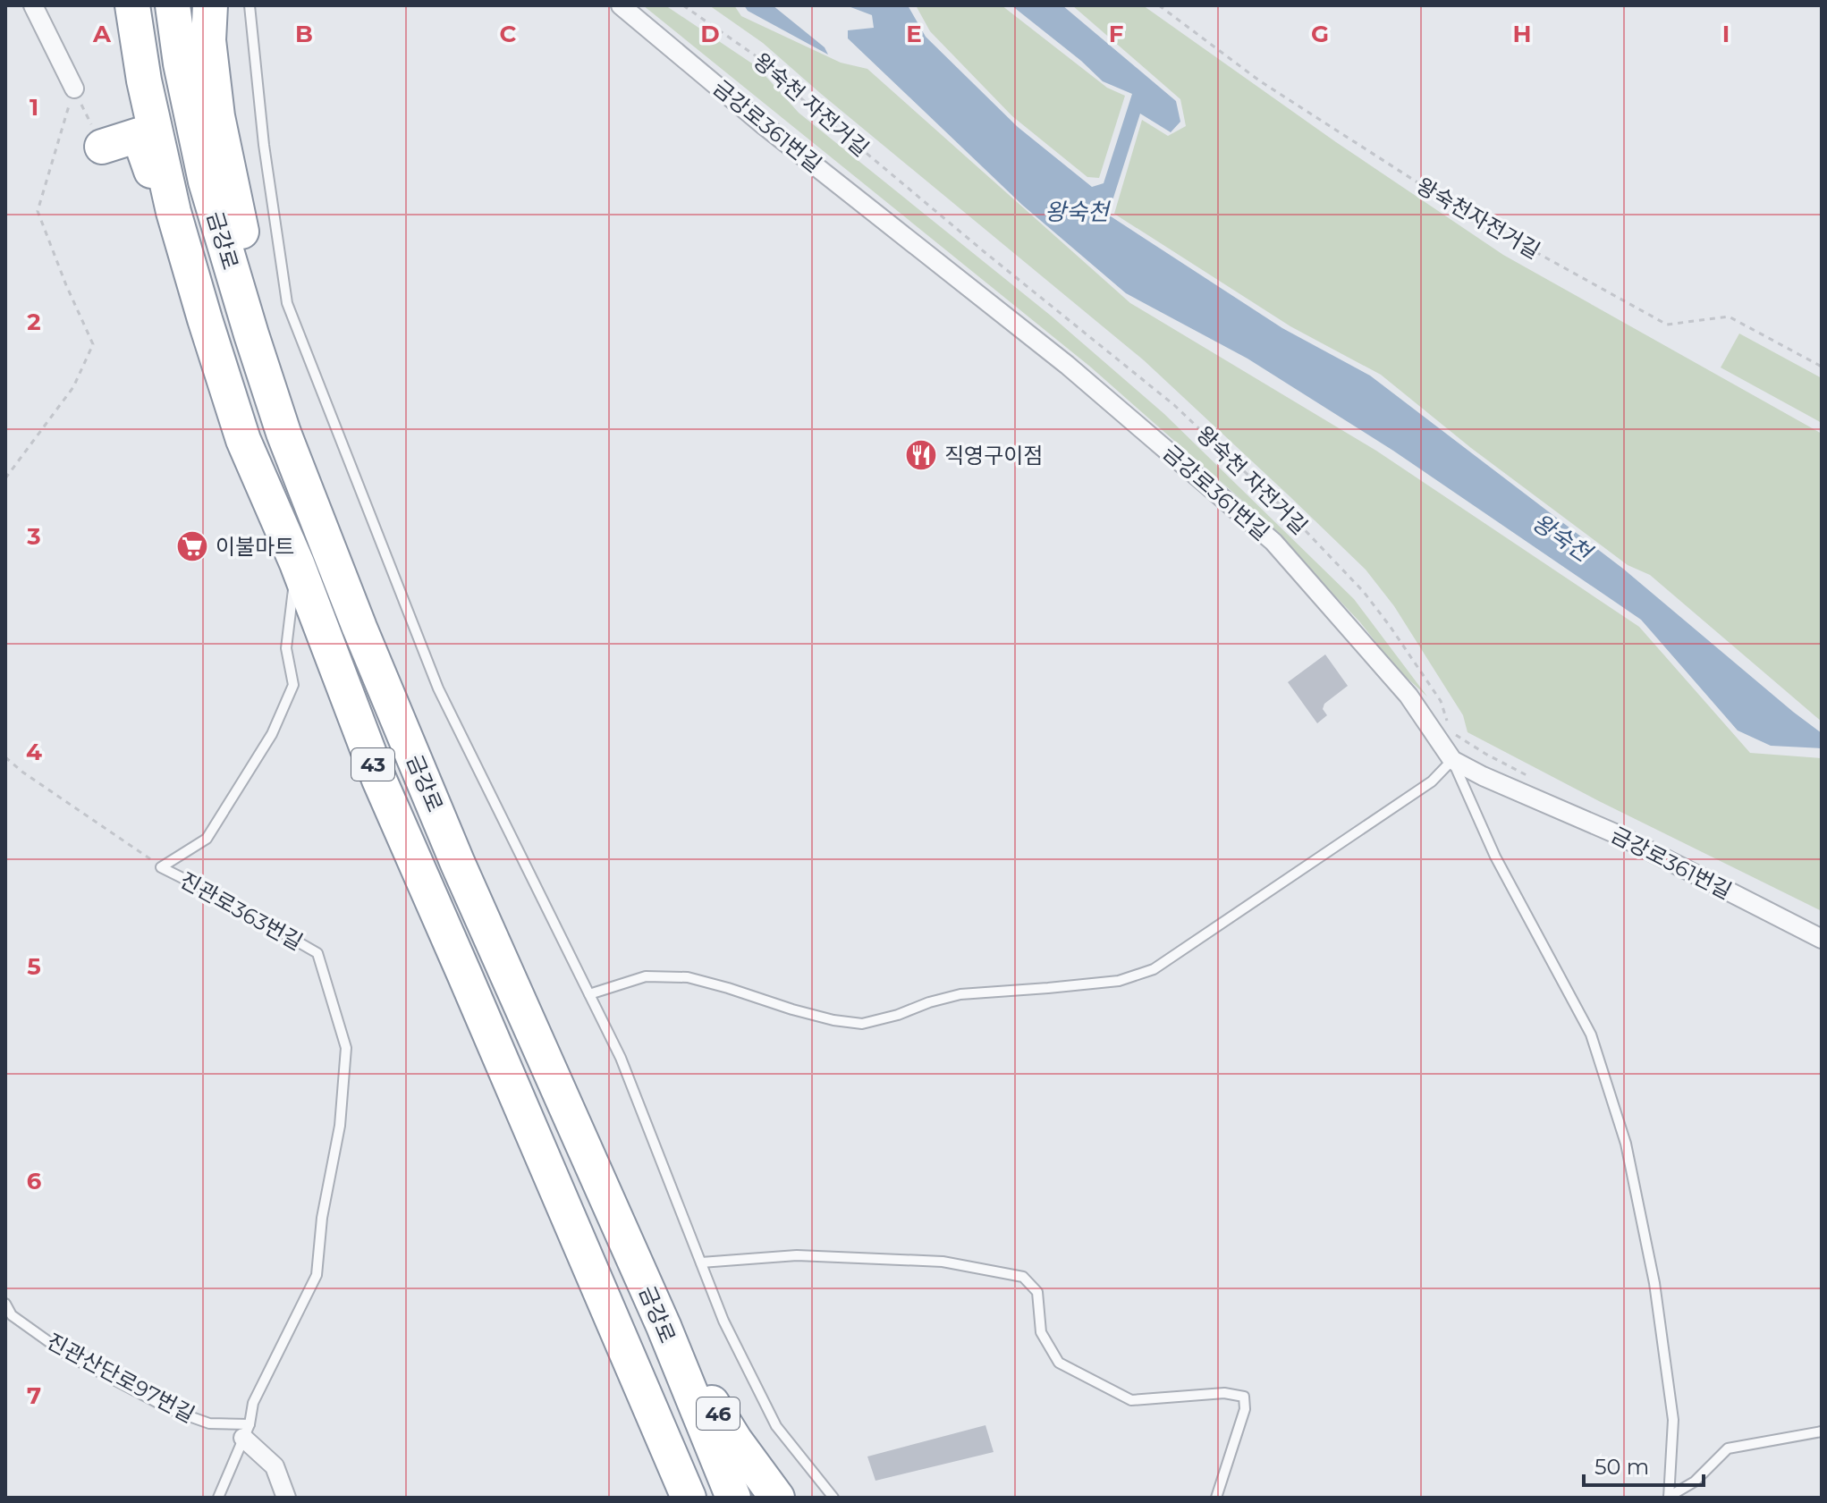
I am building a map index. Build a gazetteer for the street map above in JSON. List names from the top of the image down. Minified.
{"streets":{"highway":["금강로","43","46"],"street":["금강로361번길"],"lane":["진관로363번길","진관산단로97번길"],"path":["왕숙천 자전거길","왕숙천자전거길"]},"crossings":[["금강로","진관로363번길"],["금강로","46"],["진관로363번길","진관산단로97번길"]],"water":["왕숙천"],"places":{"restaurant":["직영구이점"],"supermarket":["이불마트"]},"scale_bar":"50 m","grid":{"columns":["A","B","C","D","E","F","G","H","I"],"rows":["1","2","3","4","5","6","7"]}}
